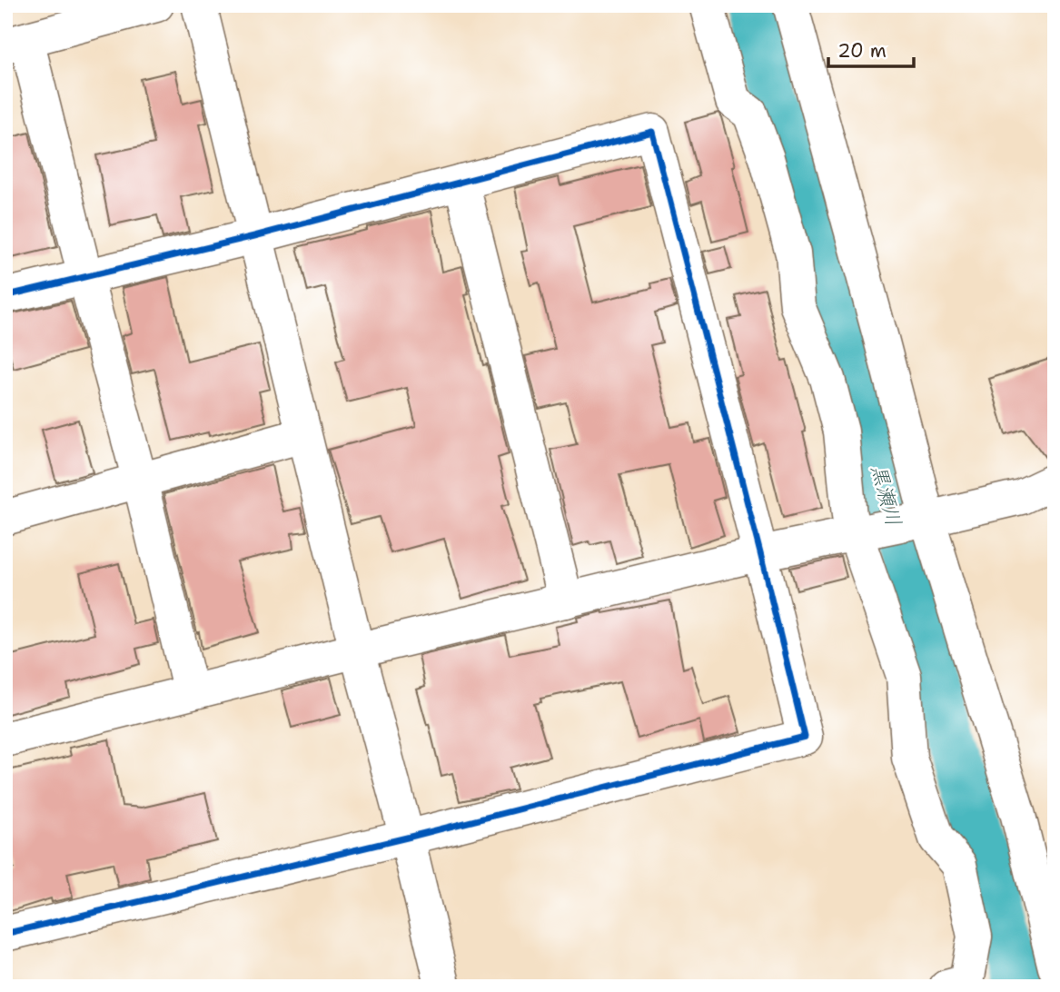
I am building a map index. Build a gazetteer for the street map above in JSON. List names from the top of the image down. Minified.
{"water":["黒瀬川"],"scale_bar":"20 m"}
